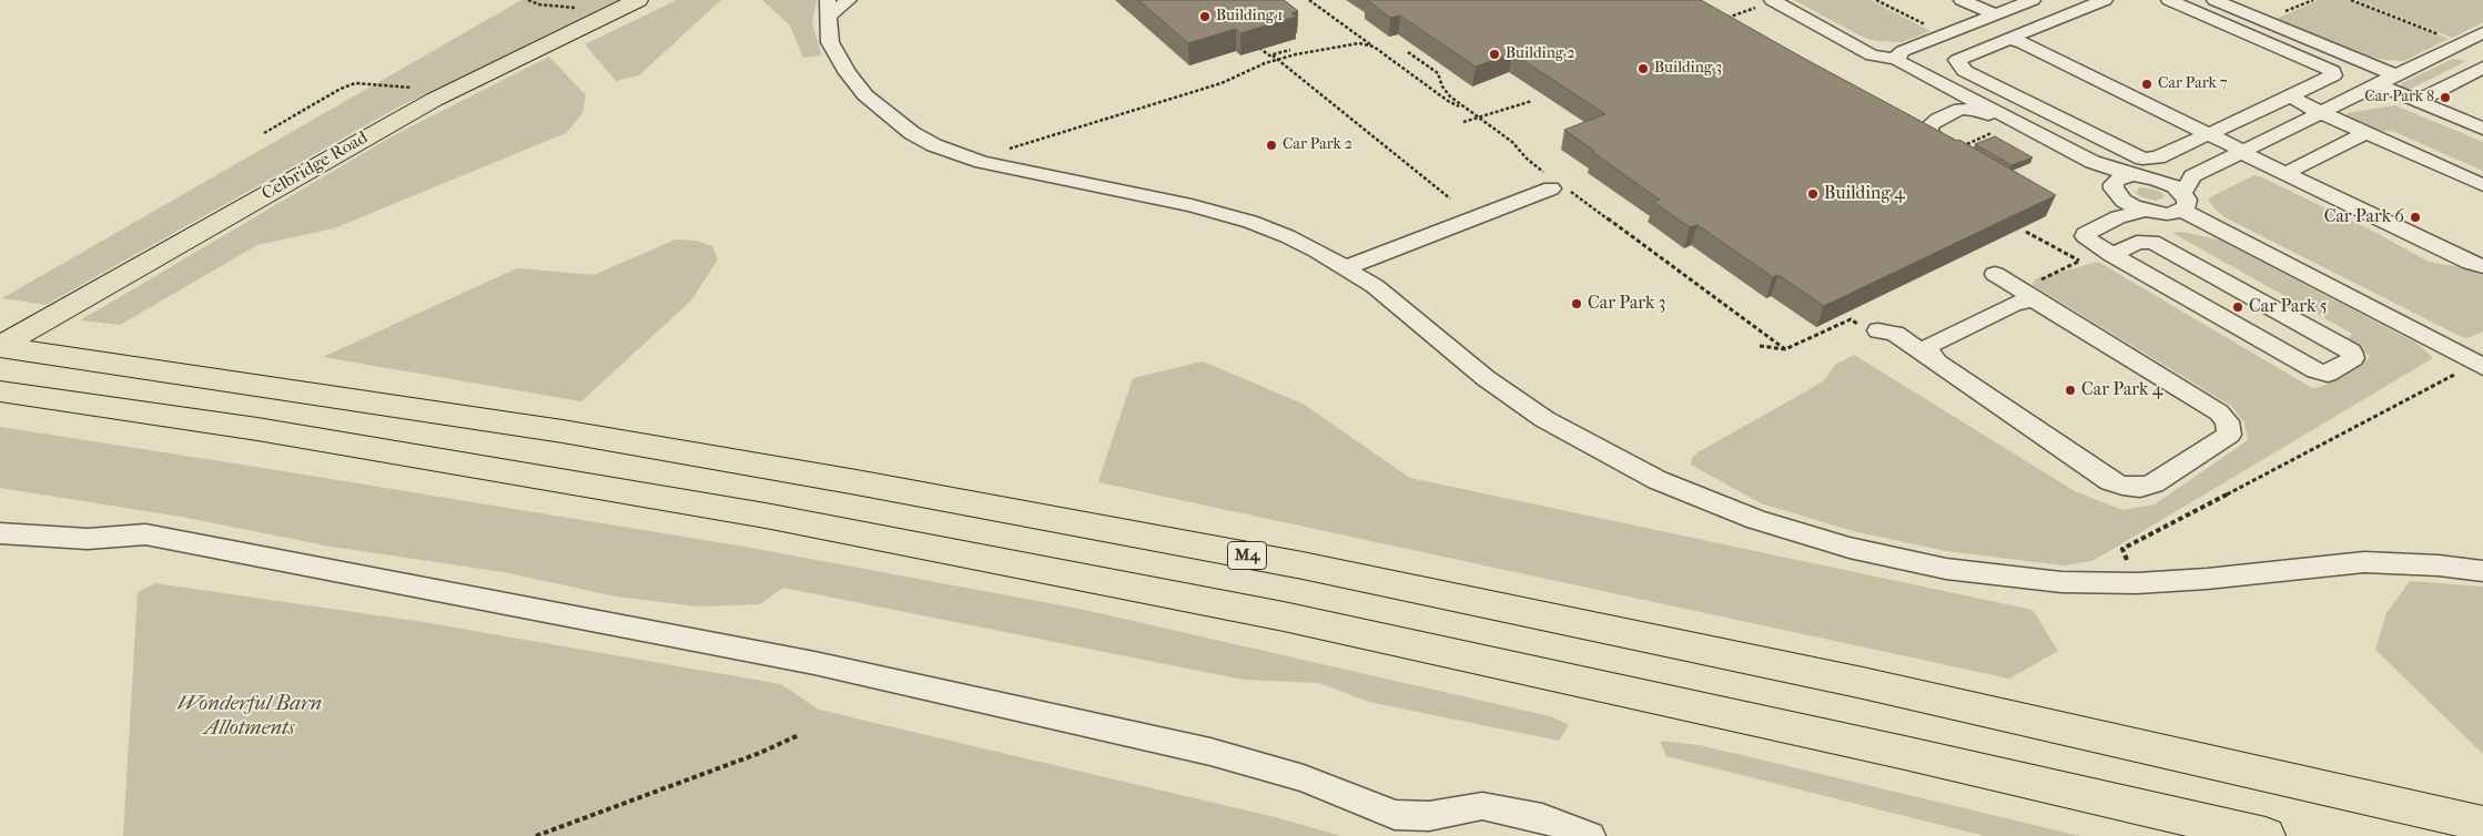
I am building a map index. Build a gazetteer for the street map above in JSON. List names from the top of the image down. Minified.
{"streets":{"main road":["Celbridge Road","M4"]},"crossings":[["Celbridge Road","M4"]],"parks":["Wonderful Barn Allotments"],"places":["Building 1","Building 2","Building 3","Car Park 7","Car Park 8","Car Park 2","Building 4","Car Park 6","Car Park 3","Car Park 5","Car Park 4"]}
